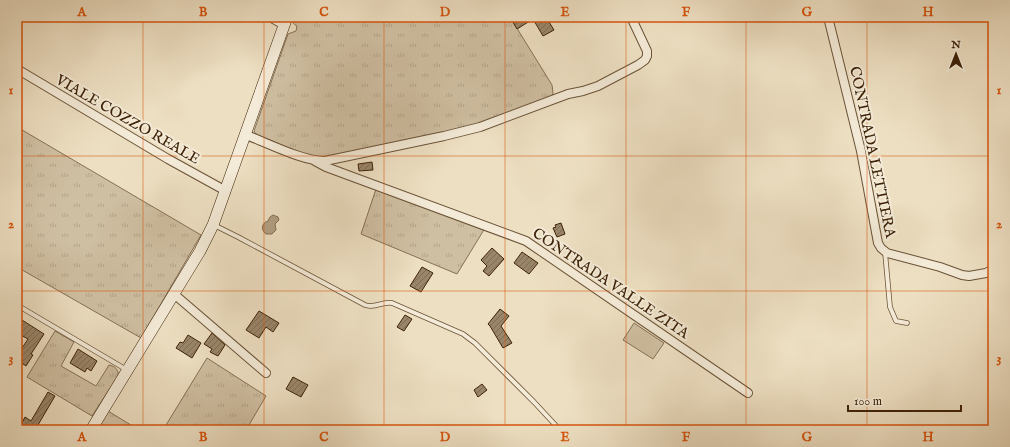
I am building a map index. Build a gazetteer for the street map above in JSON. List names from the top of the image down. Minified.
{"streets":{"street":["VIALE COZZO REALE","CONTRADA LETTIERA","CONTRADA VALLE ZITA"]},"scale_bar":"100 m","north":"top","grid":{"columns":["A","B","C","D","E","F","G","H"],"rows":["1","2","3"]}}
